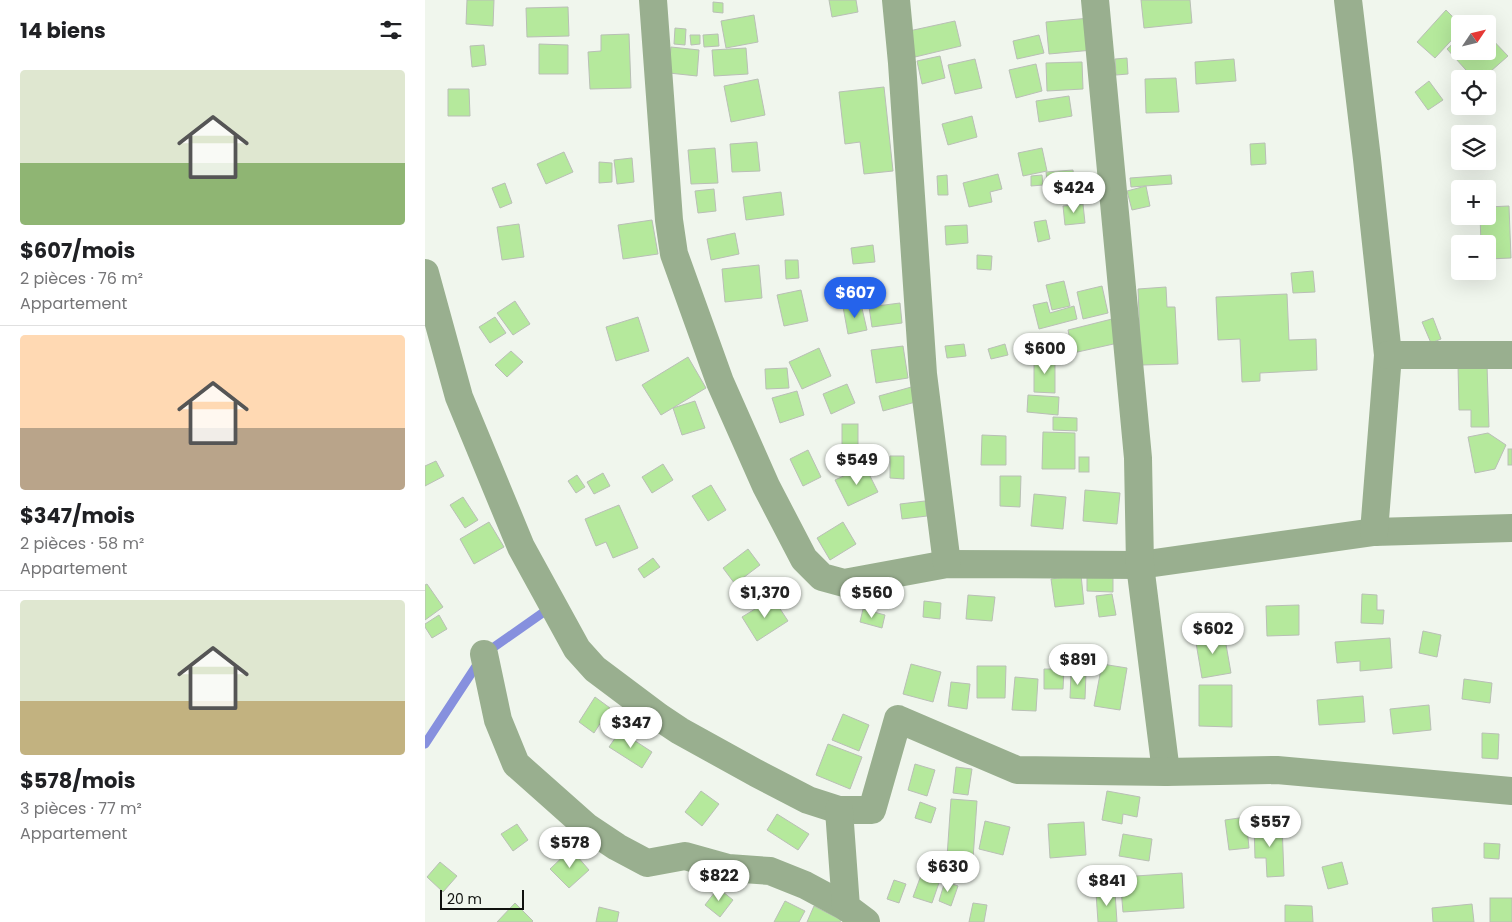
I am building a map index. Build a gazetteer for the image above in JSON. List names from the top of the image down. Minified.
{"scale_bar":"20 m","north":"top right","page":{"heading":"14 biens","map_buttons":["+","−"],"list":[{"name":"$607/mois","note":"2 pièces · 76 m² · Appartement"},{"name":"$347/mois","note":"2 pièces · 58 m² · Appartement"},{"name":"$578/mois","note":"3 pièces · 77 m² · Appartement"}],"price":["$424","$607","$600","$549","$1,370","$560","$602","$891","$347","$557","$578","$630","$822","$841"],"scale":"20 m"}}
